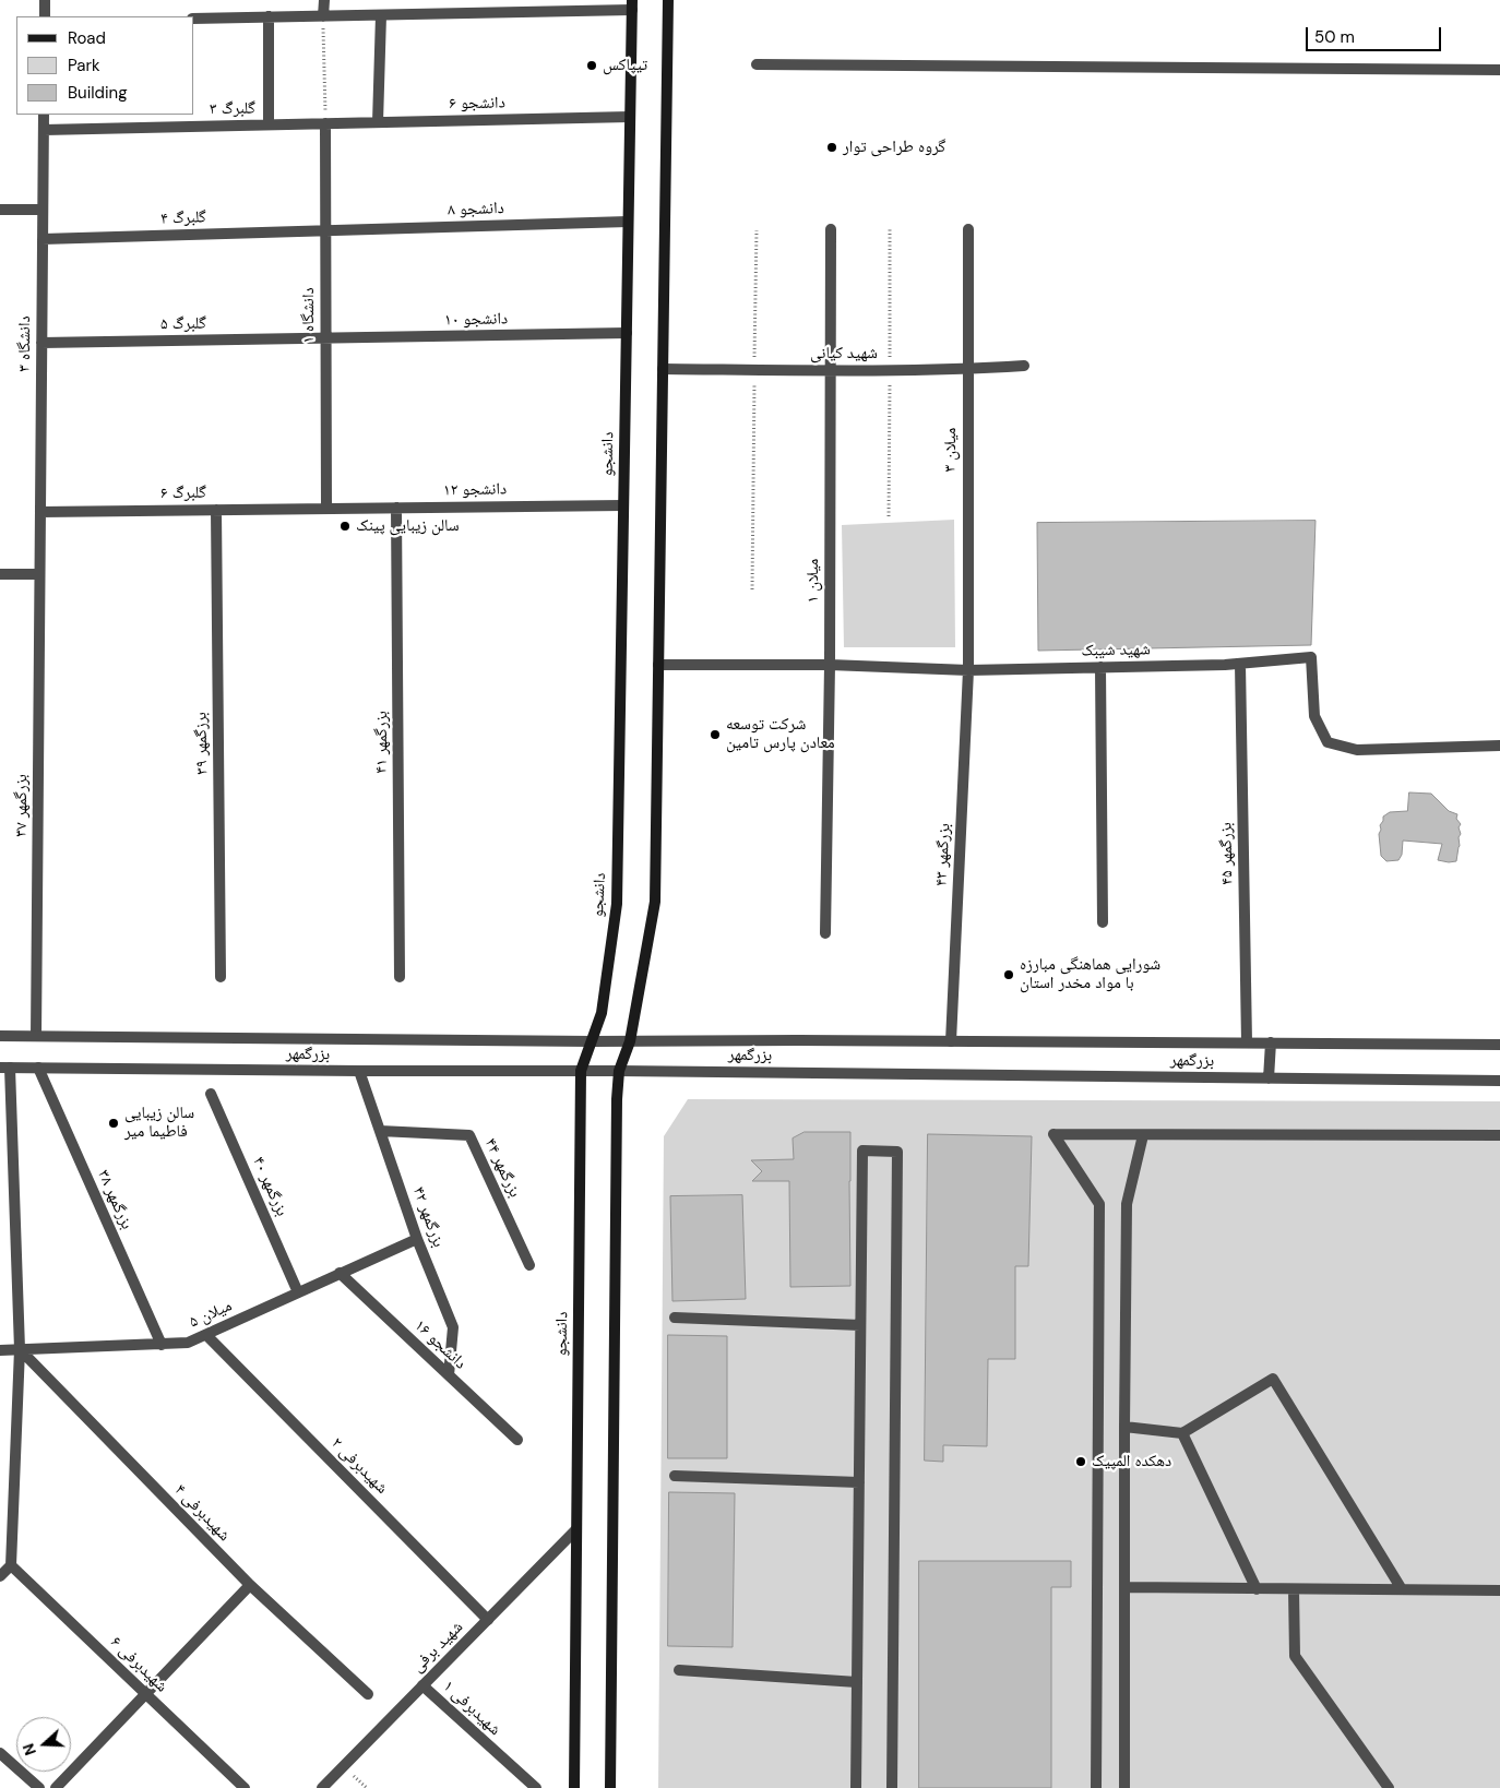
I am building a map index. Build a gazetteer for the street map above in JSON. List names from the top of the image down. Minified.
{"streets":{"main road":["دانشجو"],"street":["دانشجو ۶","گلبرگ ۳","دانشجو ۸","گلبرگ ۴","دانشگاه ۱","دانشجو ۱۰","گلبرگ ۵","دانشگاه ۳","شهید کیانی","میلان ۳","دانشجو ۱۲","گلبرگ ۶","میلان ۱","شهید شیبک","بزرگمهر ۴۱","برزگمهر ۳۹","بزرگمهر ۳۷","بزرگمهر ۴۵","بزرگمهر ۴۳","بزرگمهر","بزرگمهر ۴۴","بزرگمهر ۴۰","بزرگمهر ۳۸","بزرگمهر ۴۲","میلان ۵","دانشجو ۱۶","شهیدبرفی ۲","شهیدبرفی ۴","شهید برفی","شهیدبرفی ۶","شهیدبرفی ۱"]},"crossings":[["دانشجو ۶","گلبرگ ۳"],["دانشجو ۶","دانشگاه ۱"],["دانشجو ۶","دانشجو"],["گلبرگ ۳","دانشگاه ۱"],["گلبرگ ۳","دانشگاه ۳"],["دانشجو ۸","گلبرگ ۴"],["دانشجو ۸","دانشگاه ۱"],["دانشجو ۸","دانشجو"],["گلبرگ ۴","دانشگاه ۱"],["گلبرگ ۴","دانشگاه ۳"],["دانشگاه ۱","دانشجو ۱۰"],["دانشگاه ۱","گلبرگ ۵"],["دانشگاه ۱","دانشجو ۱۲"],["دانشگاه ۱","گلبرگ ۶"],["دانشجو ۱۰","گلبرگ ۵"],["دانشجو ۱۰","دانشجو"],["گلبرگ ۵","دانشگاه ۳"],["دانشگاه ۳","گلبرگ ۶"],["دانشگاه ۳","بزرگمهر ۳۷"],["شهید کیانی","میلان ۳"],["شهید کیانی","میلان ۱"],["میلان ۳","شهید شیبک"],["میلان ۳","بزرگمهر ۴۳"],["دانشجو","دانشجو ۱۲"],["دانشجو","بزرگمهر"],["دانشجو","شهید برفی"],["دانشجو ۱۲","گلبرگ ۶"],["دانشجو ۱۲","بزرگمهر ۴۱"],["گلبرگ ۶","برزگمهر ۳۹"],["میلان ۱","شهید شیبک"],["شهید شیبک","بزرگمهر ۴۵"],["شهید شیبک","بزرگمهر ۴۳"],["بزرگمهر ۳۷","بزرگمهر"],["بزرگمهر ۴۵","بزرگمهر"],["بزرگمهر ۴۳","بزرگمهر"],["بزرگمهر","بزرگمهر ۳۸"],["بزرگمهر","بزرگمهر ۴۲"],["بزرگمهر ۴۴","بزرگمهر ۴۲"],["بزرگمهر ۴۰","میلان ۵"],["بزرگمهر ۳۸","میلان ۵"],["بزرگمهر ۴۲","میلان ۵"],["بزرگمهر ۴۲","دانشجو ۱۶"],["میلان ۵","دانشجو ۱۶"],["میلان ۵","شهیدبرفی ۲"],["میلان ۵","شهیدبرفی ۴"],["شهیدبرفی ۲","شهید برفی"],["شهید برفی","شهیدبرفی ۱"]],"places":["تیپاکس","گروه طراحی توار","سالن زیبایی پینک","شرکت توسعه معادن پارس تامین","شورایی هماهنگی مبارزه با مواد مخدر استان","سالن زیبایی فاطیما میر","دهکده المپیک"],"legend":["Road","Park","Building"],"scale_bar":"50 m","north":"left"}
